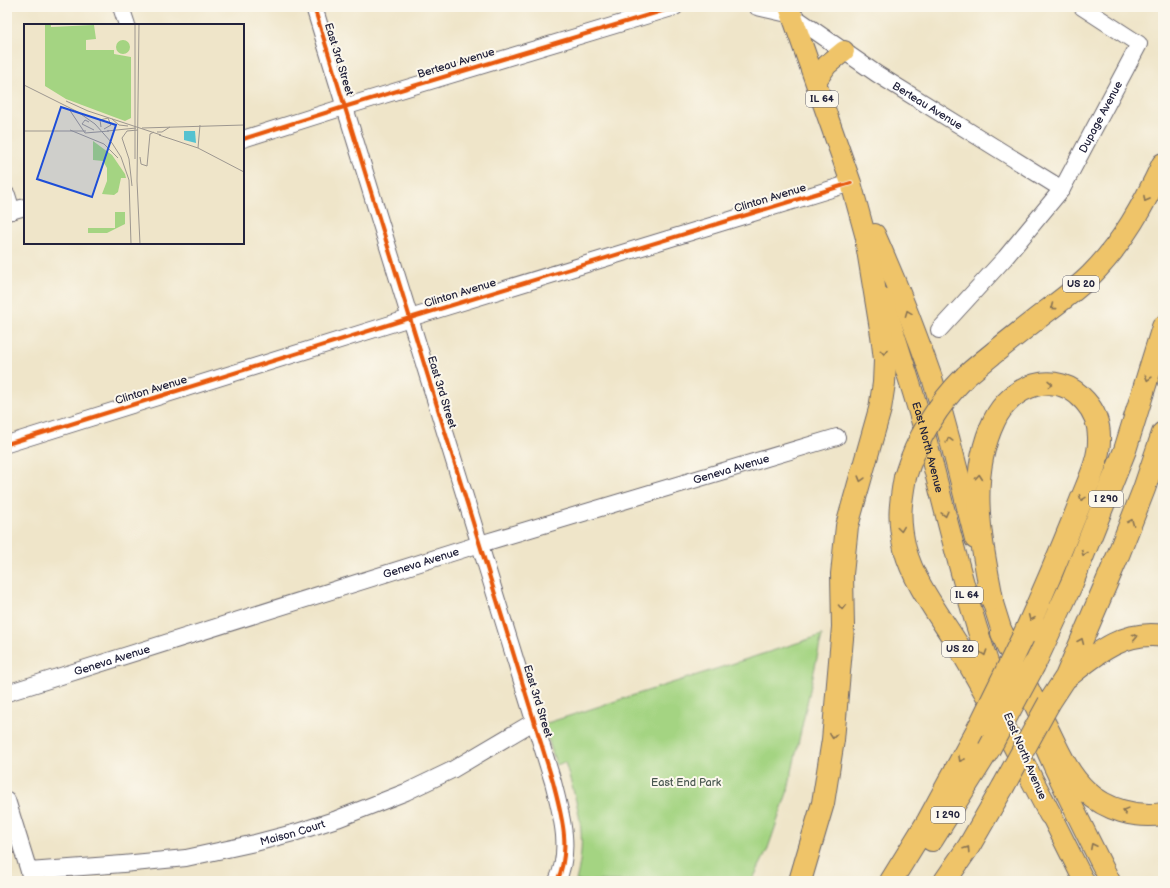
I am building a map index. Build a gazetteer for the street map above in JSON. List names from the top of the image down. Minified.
{"streets":{"highway":["US 20","I 290"],"main road":["IL 64","East North Avenue"],"street":["East 3rd Street","Berteau Avenue","Dupage Avenue","Clinton Avenue","Geneva Avenue","Maison Court"]},"crossings":[["East 3rd Street","Berteau Avenue"],["East 3rd Street","Clinton Avenue"],["East 3rd Street","Geneva Avenue"],["East 3rd Street","Maison Court"],["Berteau Avenue","Dupage Avenue"],["Berteau Avenue","East North Avenue"],["Clinton Avenue","East North Avenue"],["US 20","East North Avenue"]],"parks":["East End Park"]}
